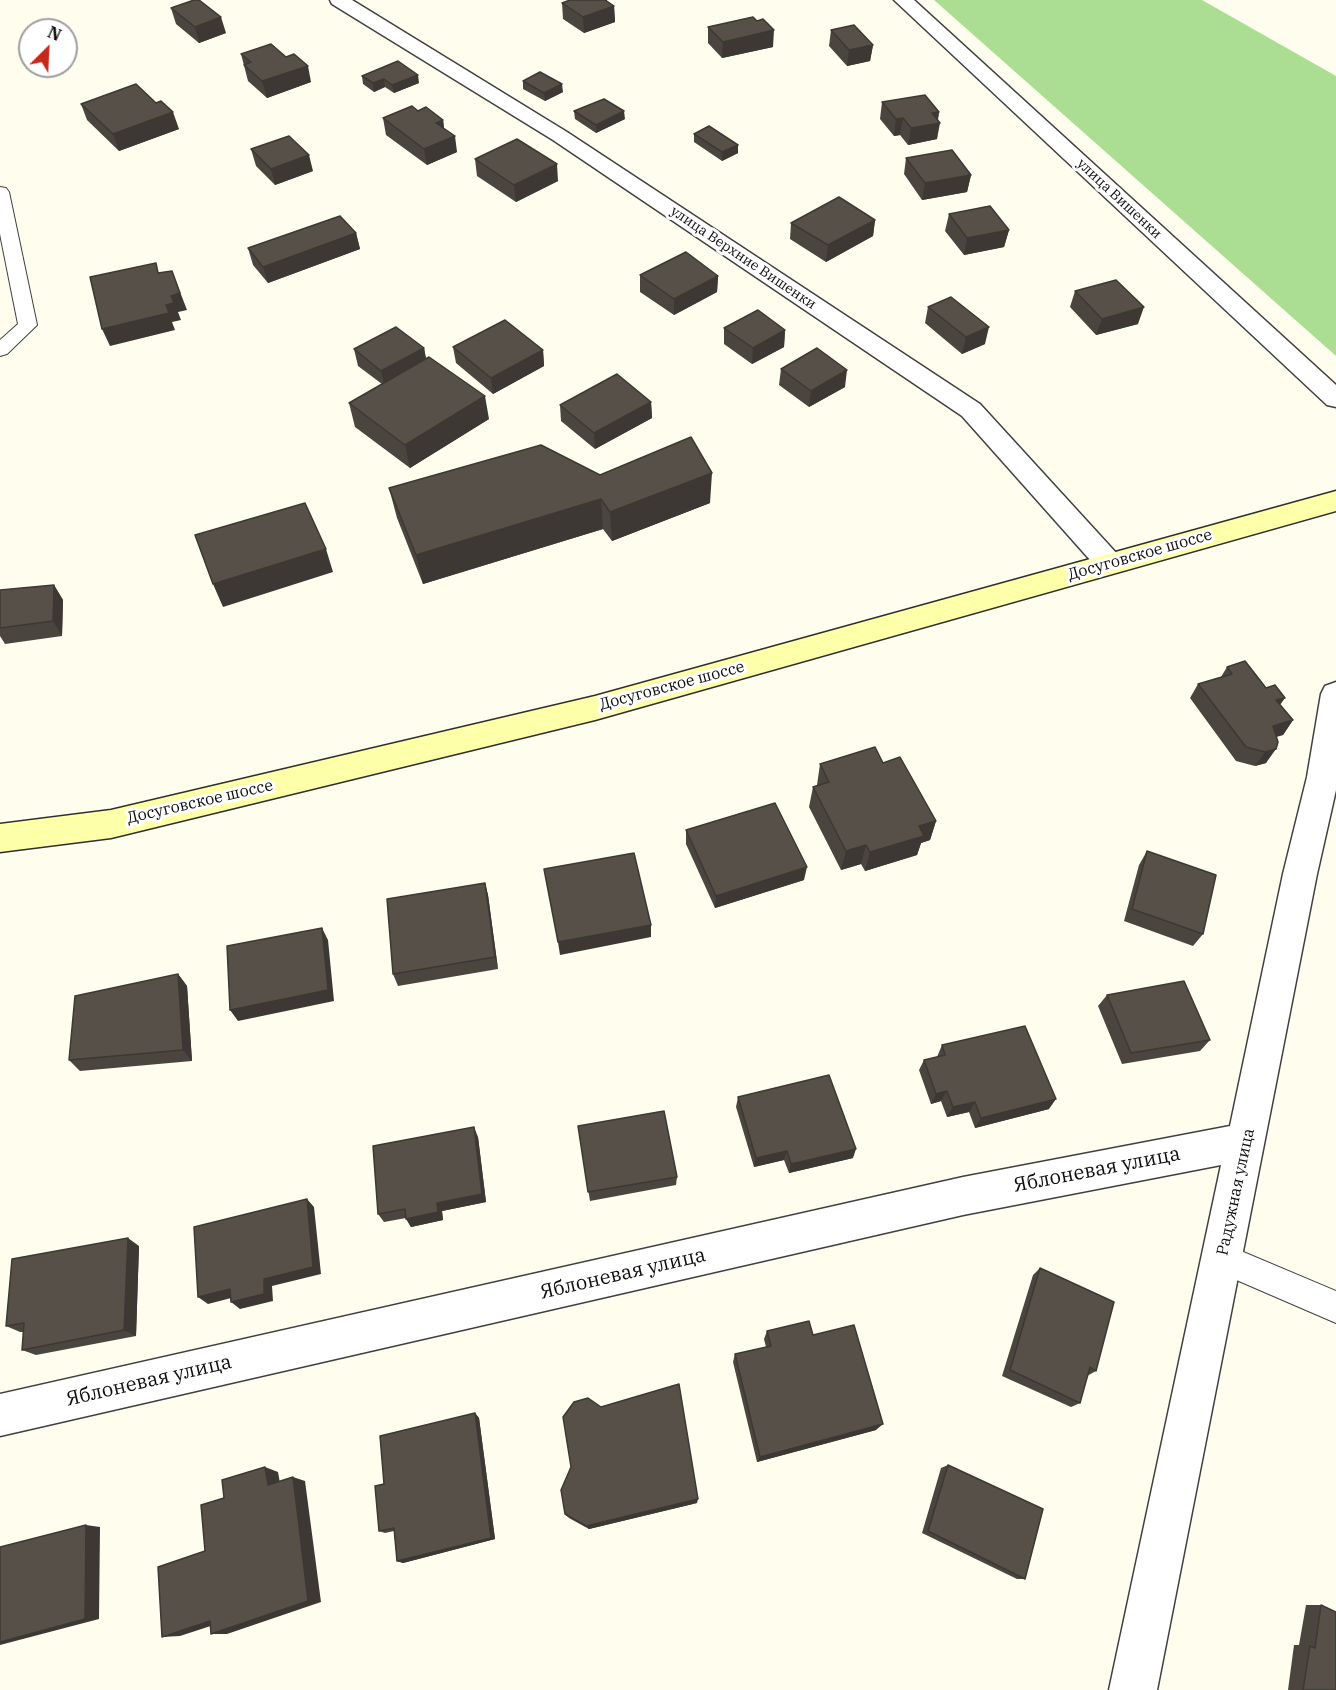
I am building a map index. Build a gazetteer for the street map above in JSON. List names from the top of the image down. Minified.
{"streets":{"main road":["Досуговское шоссе"],"street":["улица Вишенки","улица Верхние Вишенки","Яблоневая улица","Радужная улица"]},"crossings":[["улица Верхние Вишенки","Досуговское шоссе"],["Яблоневая улица","Радужная улица"]],"north":"top right"}
